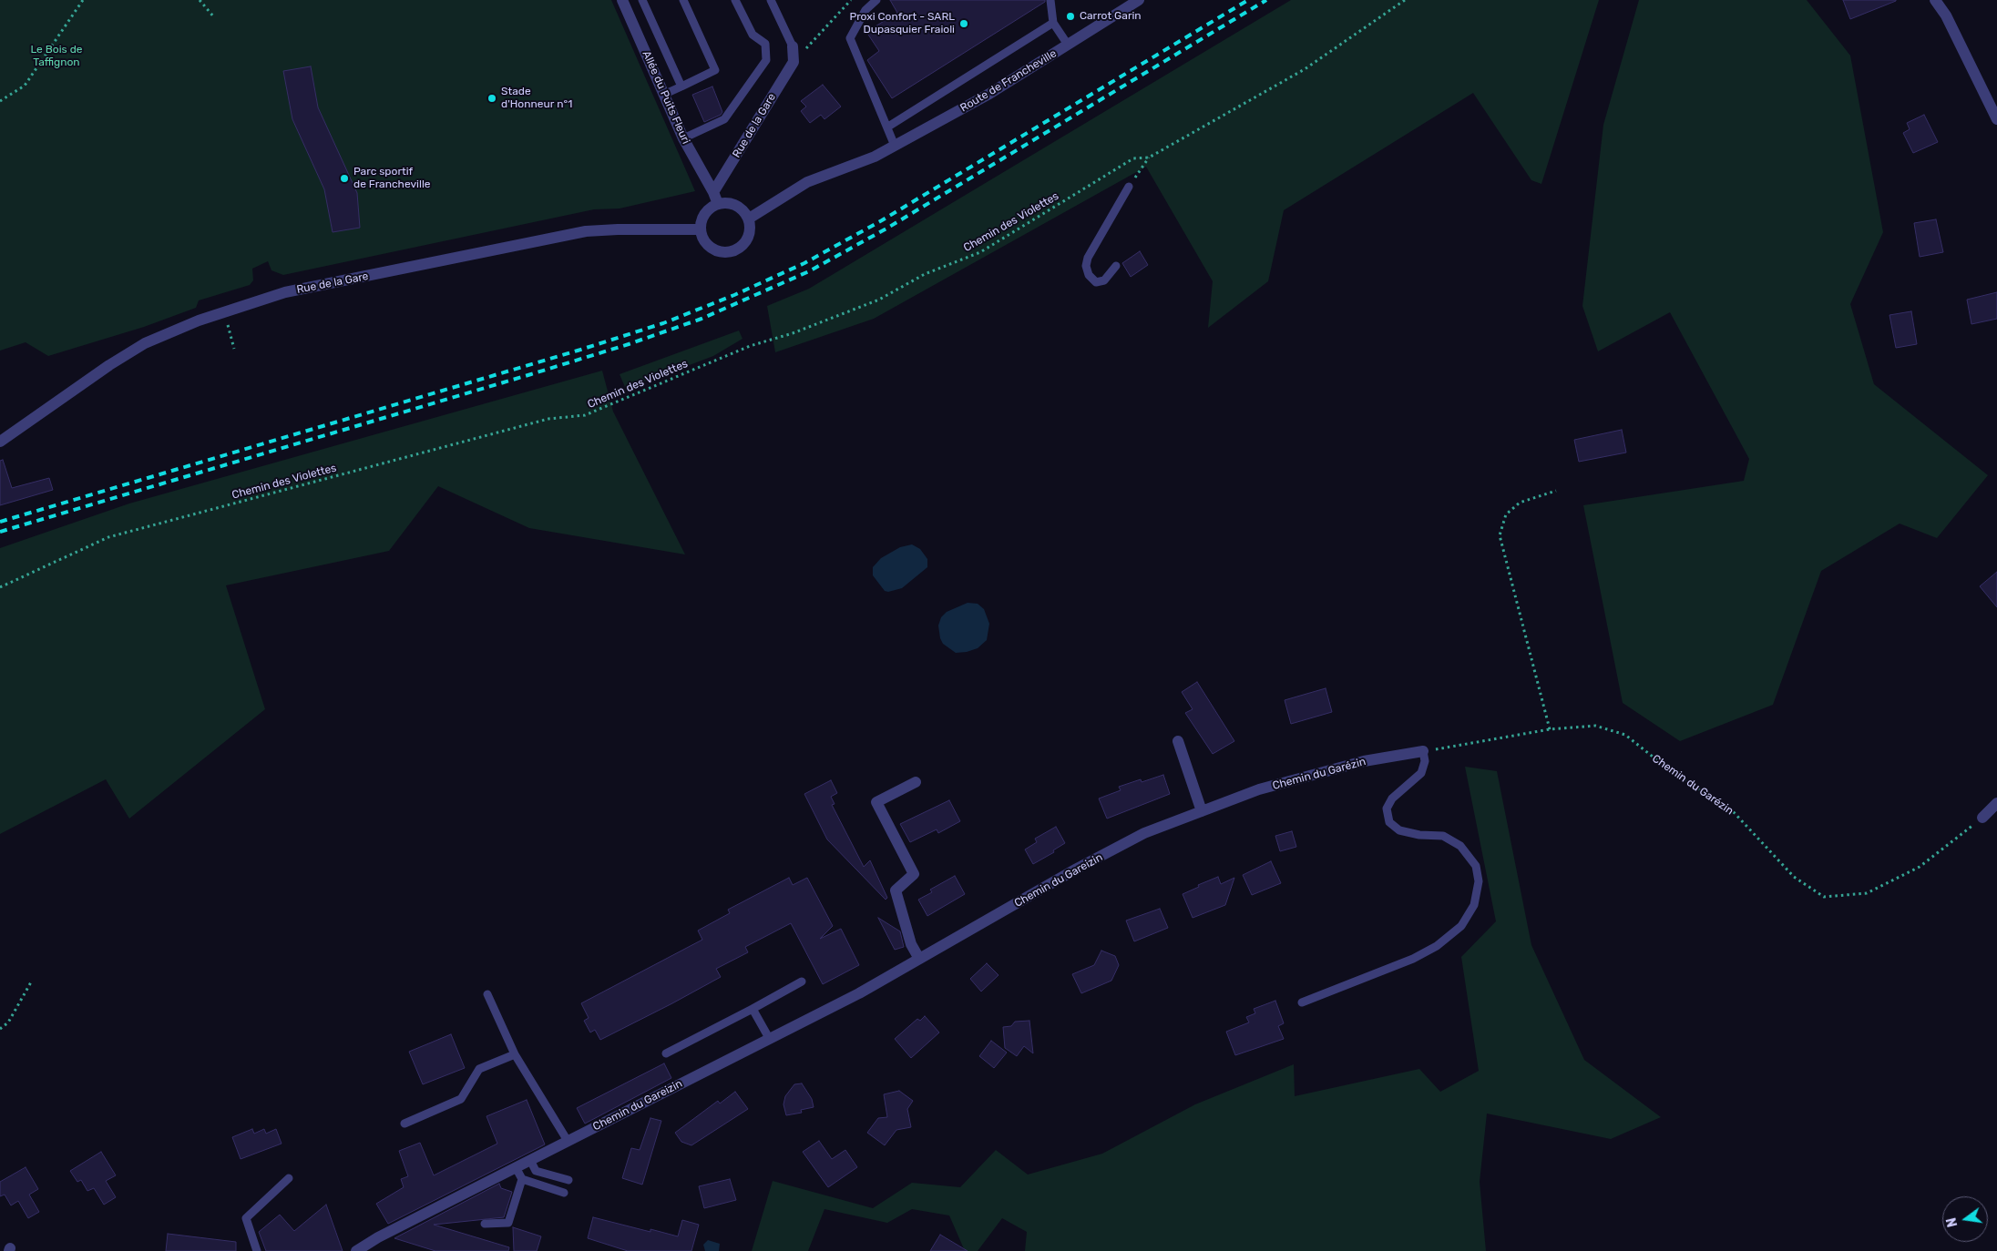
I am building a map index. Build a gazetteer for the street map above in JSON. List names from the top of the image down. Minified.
{"streets":{"street":["Route de Francheville","Allée du Puits Fleuri","Rue de la Gare","Chemin du Garézin","Chemin du Gareizin"],"path":["Chemin des Violettes"]},"crossings":[["Route de Francheville","Rue de la Gare"],["Allée du Puits Fleuri","Rue de la Gare"],["Chemin du Garézin","Chemin du Gareizin"]],"parks":["Le Bois de Taffignon"],"places":["Carrot Garin","Proxi Confort - SARL Dupasquier Fraioli","Stade d'Honneur n°1","Parc sportif de Francheville"],"north":"left"}
